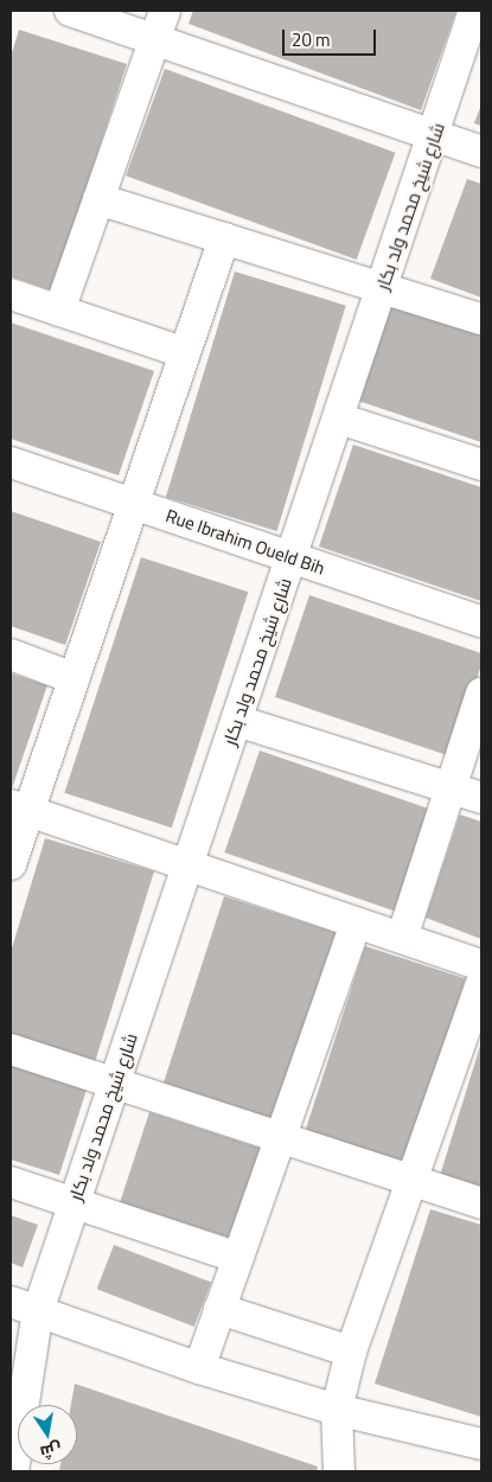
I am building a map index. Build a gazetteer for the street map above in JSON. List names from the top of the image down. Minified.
{"streets":{"street":["شارع شيخ محمد ولد بكار","Rue Ibrahim Oueld Bih"]},"crossings":[["شارع شيخ محمد ولد بكار","Rue Ibrahim Oueld Bih"]],"scale_bar":"20 m","north":"bottom"}
